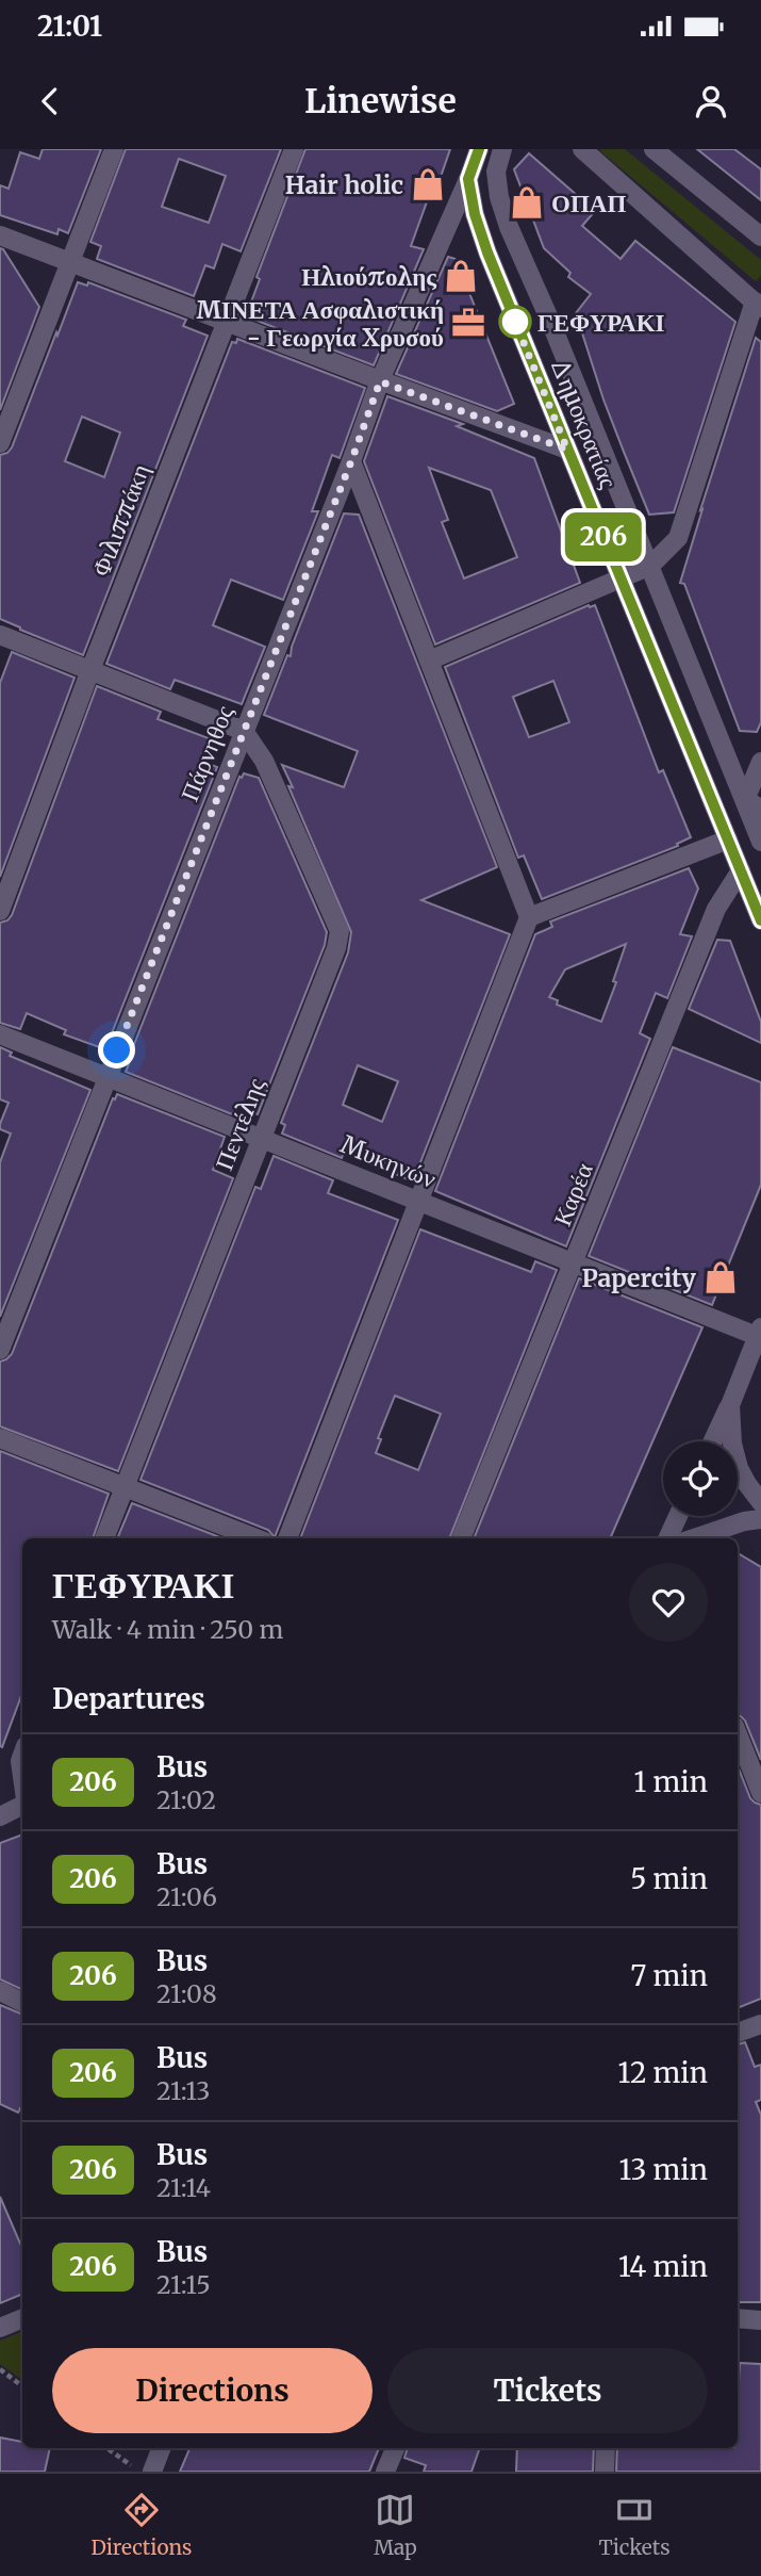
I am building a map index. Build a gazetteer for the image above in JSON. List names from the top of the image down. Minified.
{"streets":{"street":["Δημοκρατίας","Φιλιππάκη","Πάρνηθος","Πεντέλης","Μυκηνών","Καρέα"]},"crossings":[["Δημοκρατίας","Πάρνηθος"],["Δημοκρατίας","Καρέα"],["Πάρνηθος","Πεντέλης"],["Πάρνηθος","Μυκηνών"],["Πεντέλης","Μυκηνών"],["Μυκηνών","Καρέα"]],"places":{"shop":["Hair holic","ΟΠΑΠ","Ηλιούπολης","Papercity"],"other":["ΓΕΦΥΡΑΚΙ"],"office":["ΜΙΝΕΤΑ Ασφαλιστική - Γεωργία Χρυσού"]},"lines":["bus line 206"],"page":{"status":"21:01","header":"Linewise","on_map":"206","heading":[["ΓΕΦΥΡΑΚΙ","Walk · 4 min · 250 m"],"Departures"],"list":[{"mark":"206","name":"Bus","note":"21:02","value":"1 min"},{"mark":"206","name":"Bus","note":"21:06","value":"5 min"},{"mark":"206","name":"Bus","note":"21:08","value":"7 min"},{"mark":"206","name":"Bus","note":"21:13","value":"12 min"},{"mark":"206","name":"Bus","note":"21:14","value":"13 min"},{"mark":"206","name":"Bus","note":"21:15","value":"14 min"}],"buttons":["Directions","Tickets"],"tabs":["Directions","Map","Tickets"]}}
